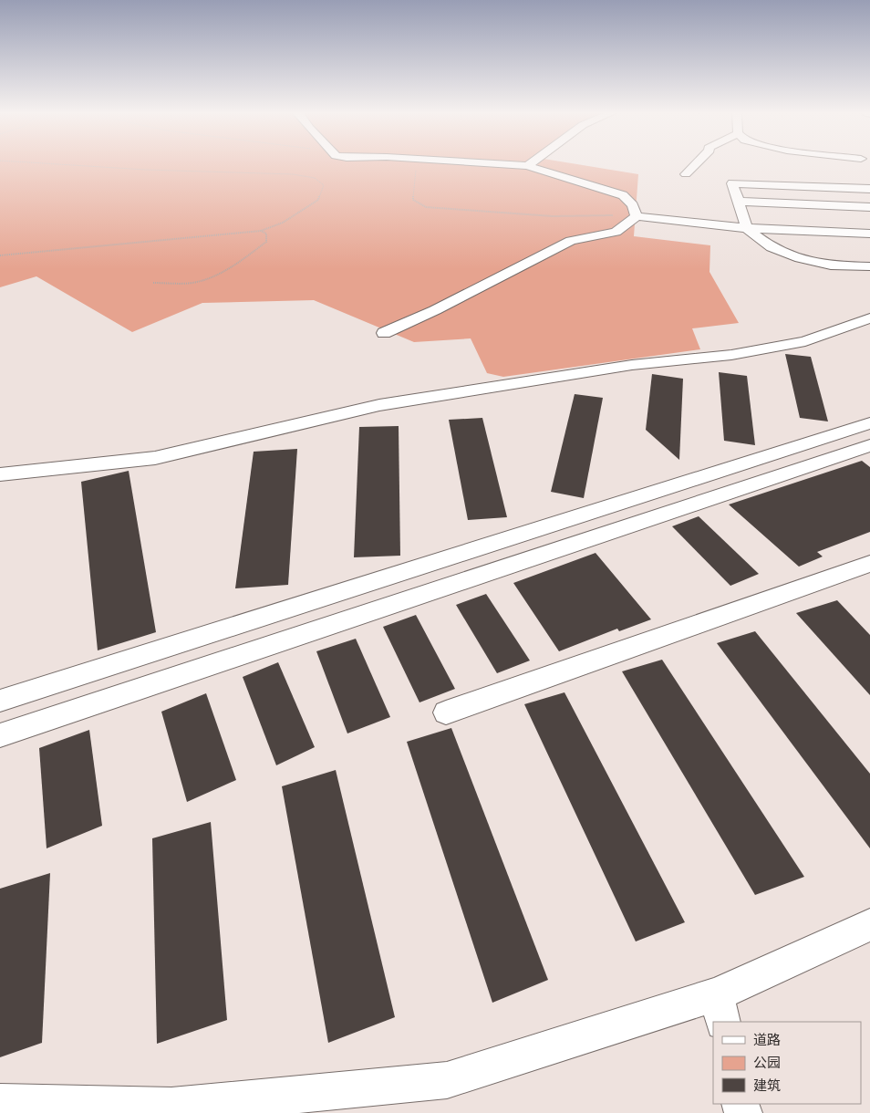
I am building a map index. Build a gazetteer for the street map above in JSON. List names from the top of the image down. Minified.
{"legend":["道路","公园","建筑"]}
